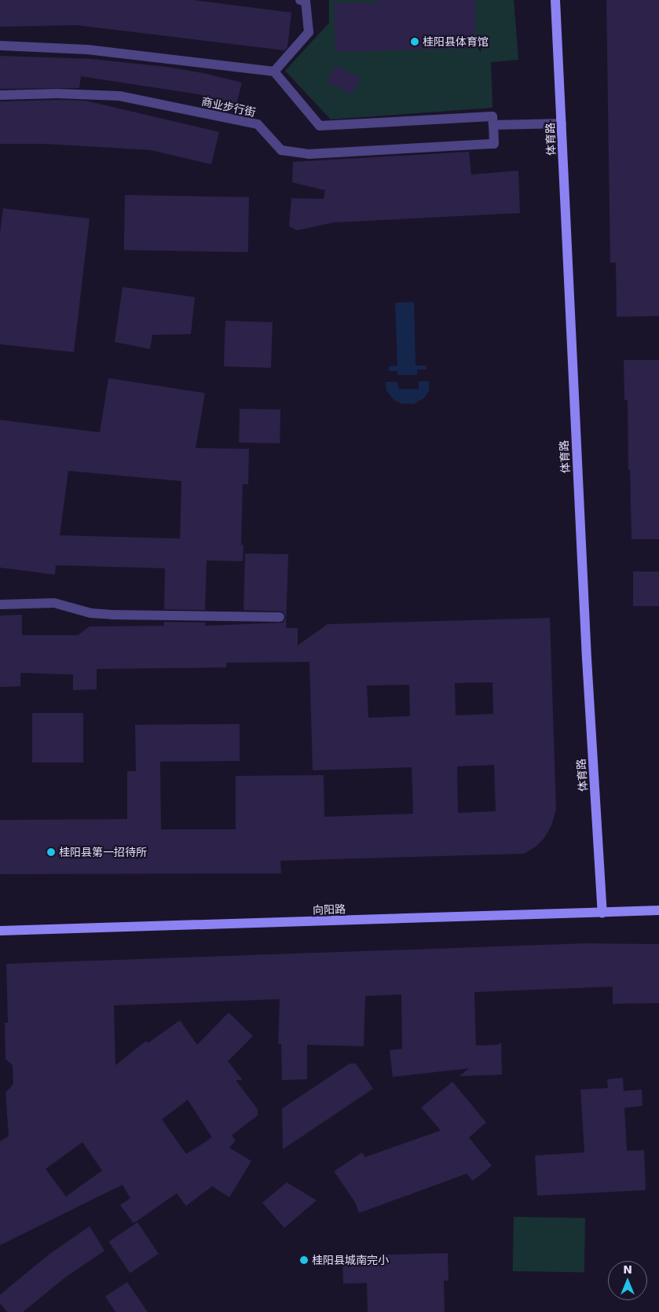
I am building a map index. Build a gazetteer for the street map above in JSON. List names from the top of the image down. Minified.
{"streets":{"street":["商业步行街","体育路","向阳路"]},"crossings":[["体育路","向阳路"]],"places":["桂阳县体育馆","桂阳县第一招待所","桂阳县城南完小"],"north":"top"}
